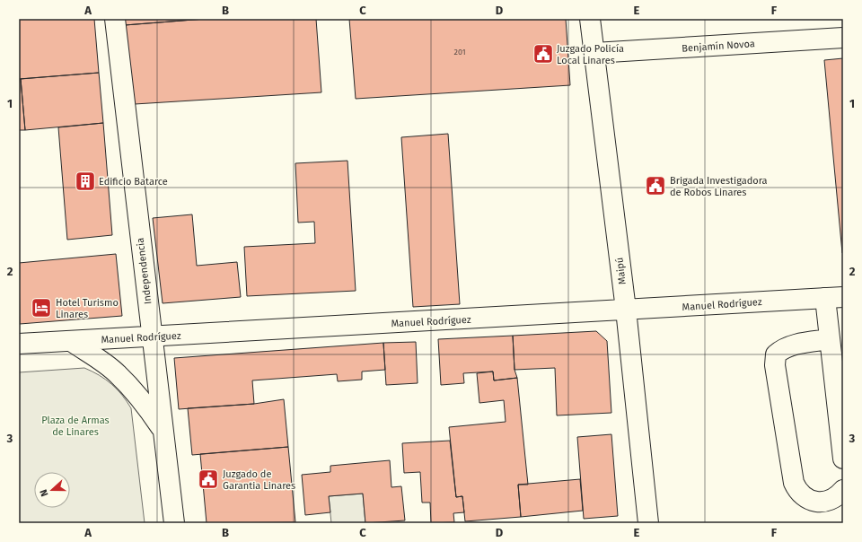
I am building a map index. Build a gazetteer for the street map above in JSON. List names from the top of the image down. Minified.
{"streets":{"main road":["Benjamín Novoa","Independencia","Maipú","Manuel Rodríguez"]},"crossings":[["Benjamín Novoa","Maipú"],["Independencia","Manuel Rodríguez"],["Maipú","Manuel Rodríguez"]],"parks":["Plaza de Armas de Linares"],"places":{"public building":["Juzgado Policía Local Linares","Brigada Investigadora de Robos Linares","Juzgado de Garantia Linares"],"building":["Edificio Batarce"],"hotel":["Hotel Turismo Linares"]},"house_numbers":["201"],"north":"left","grid":{"columns":["A","B","C","D","E","F"],"rows":["1","2","3"]}}
